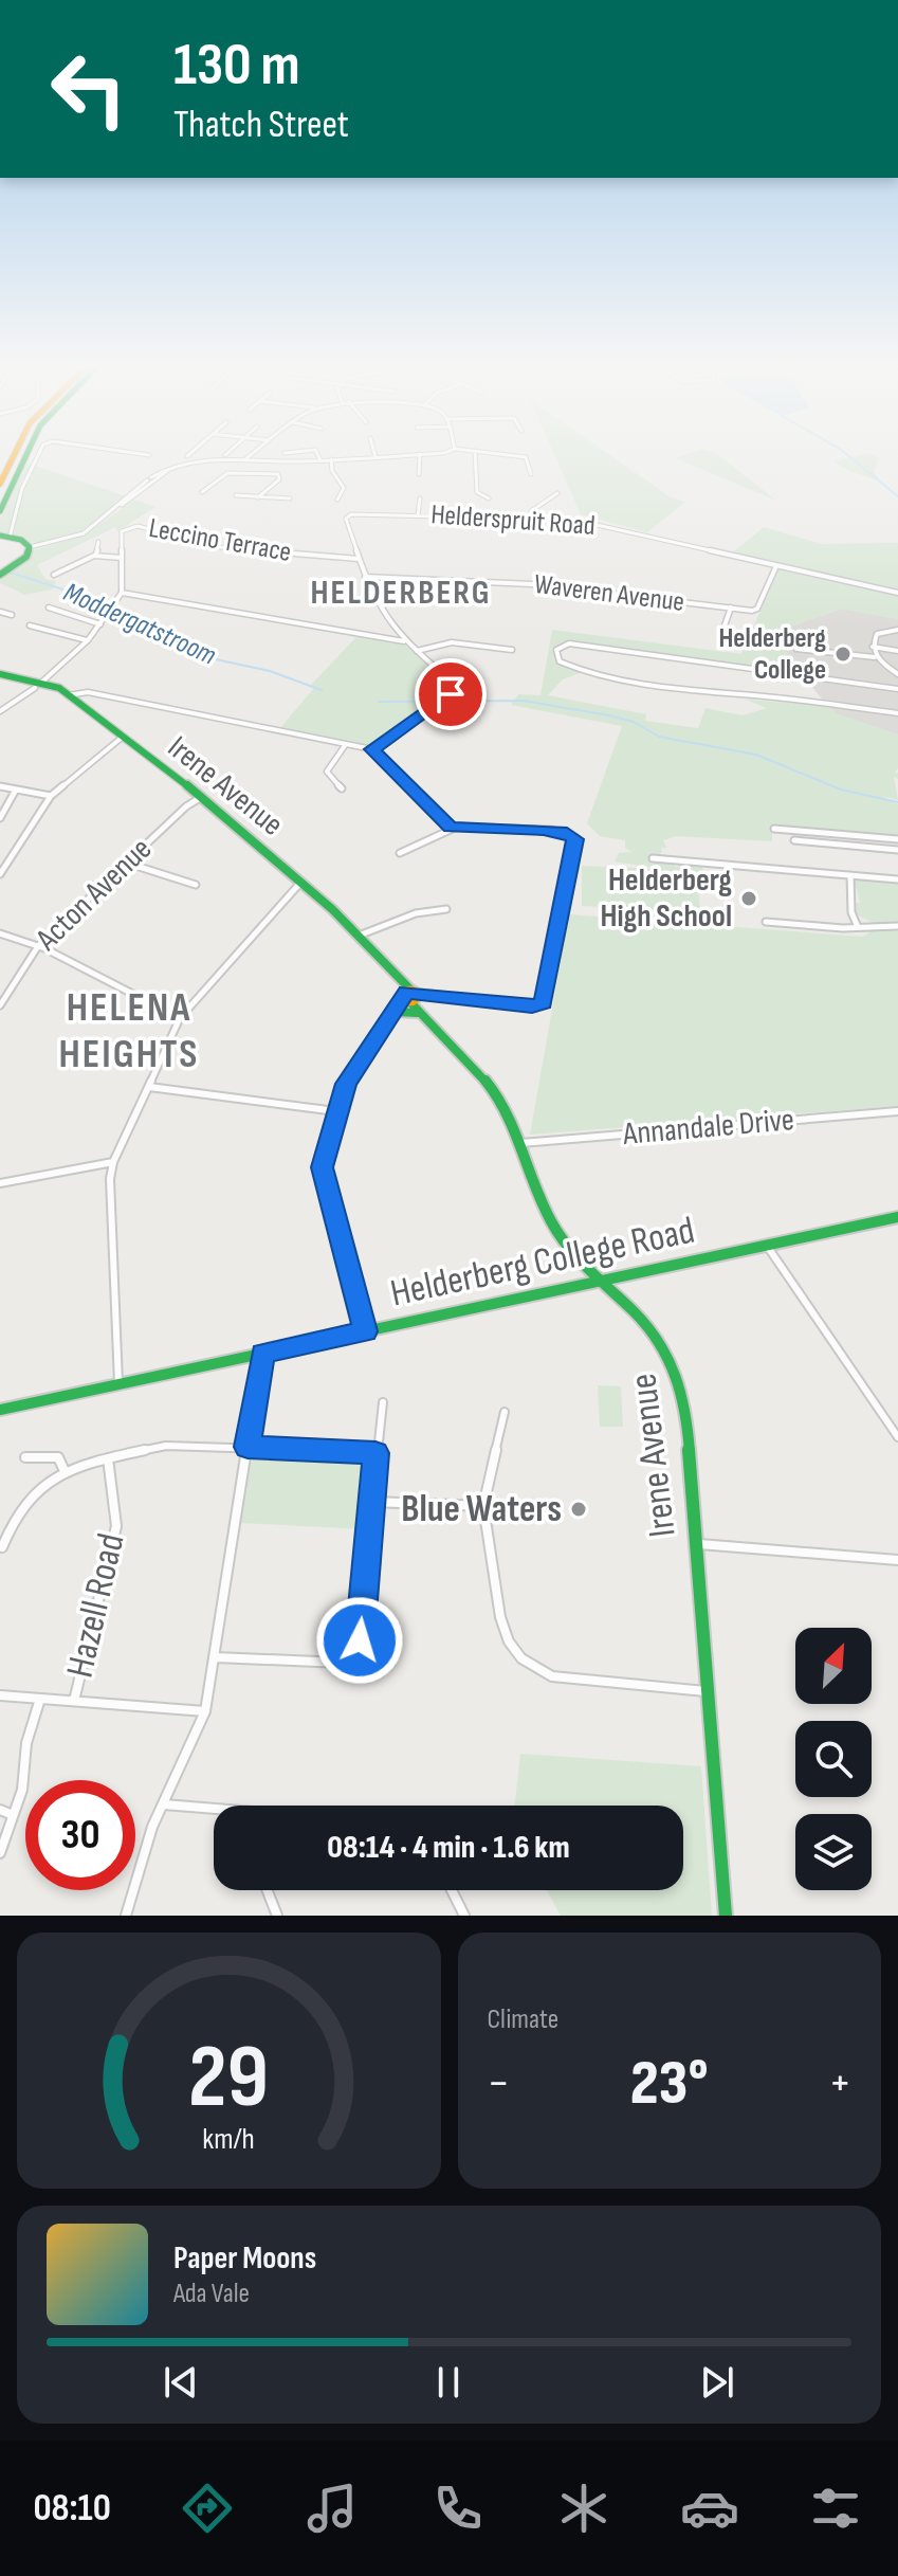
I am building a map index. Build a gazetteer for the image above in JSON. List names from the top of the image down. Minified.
{"streets":{"street":["Helderspruit Road","Leccino Terrace","Waveren Avenue","Irene Avenue","Acton Avenue","Annandale Drive","Helderberg College Road","Hazell Road"]},"crossings":[["Helderspruit Road","Leccino Terrace"],["Helderspruit Road","Waveren Avenue"],["Irene Avenue","Acton Avenue"],["Irene Avenue","Annandale Drive"],["Irene Avenue","Helderberg College Road"]],"districts":["HELDERBERG","HELENA HEIGHTS"],"water":["Moddergatstroom"],"places":["Helderberg College","Helderberg High School","Blue Waters"],"north":"top right","page":{"turn":["130 m","Thatch Street"],"limit":"30","trip":"08:14 · 4 min · 1.6 km","tile":"Climate","heat":["−","23°","+"],"song":["Paper Moons","Ada Vale"],"tabs":"08:10","gauge":["29","km/h"]}}
